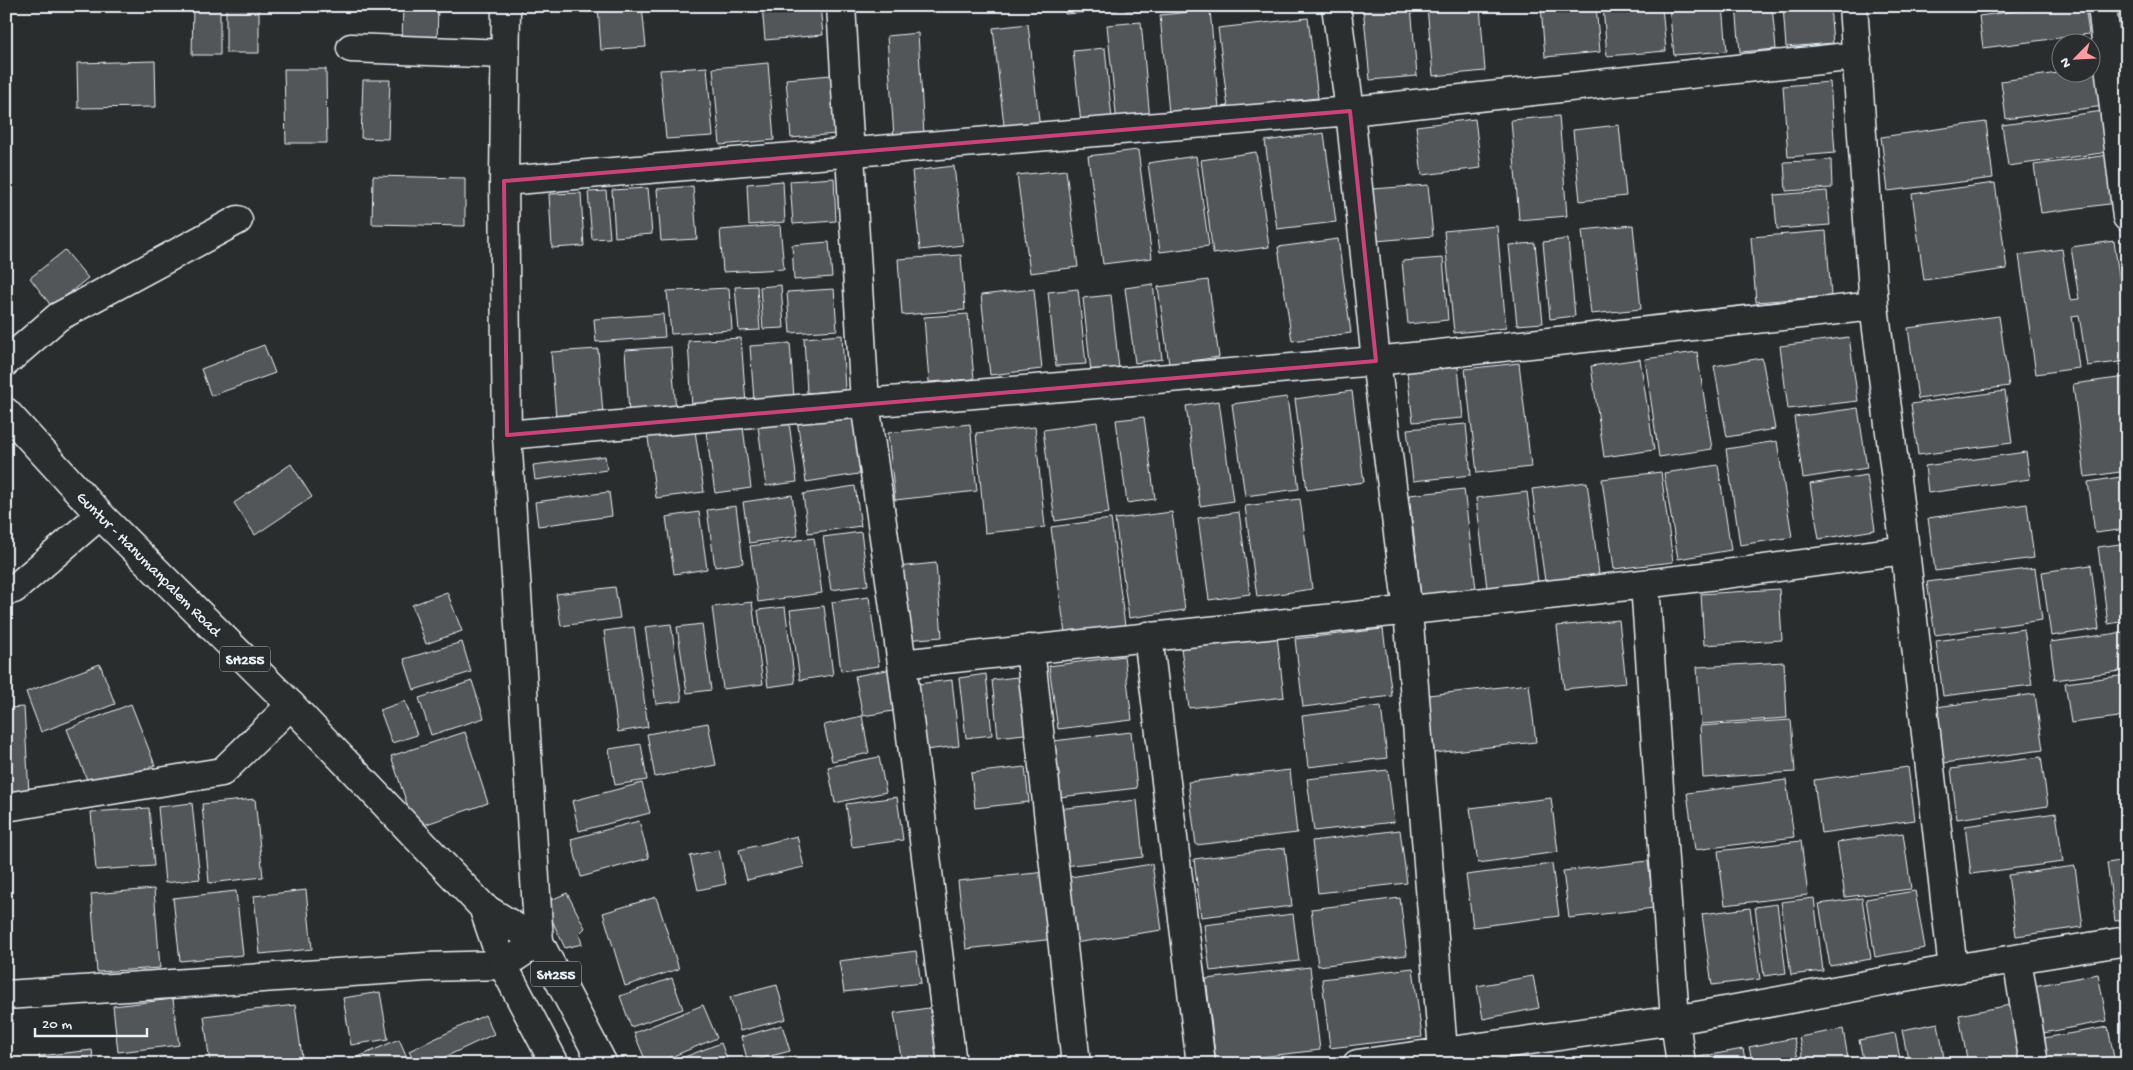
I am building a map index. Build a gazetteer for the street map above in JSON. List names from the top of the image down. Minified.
{"streets":{"street":["Guntur - Hanumanpalem Road","SH255"]},"scale_bar":"20 m","north":"bottom left"}
